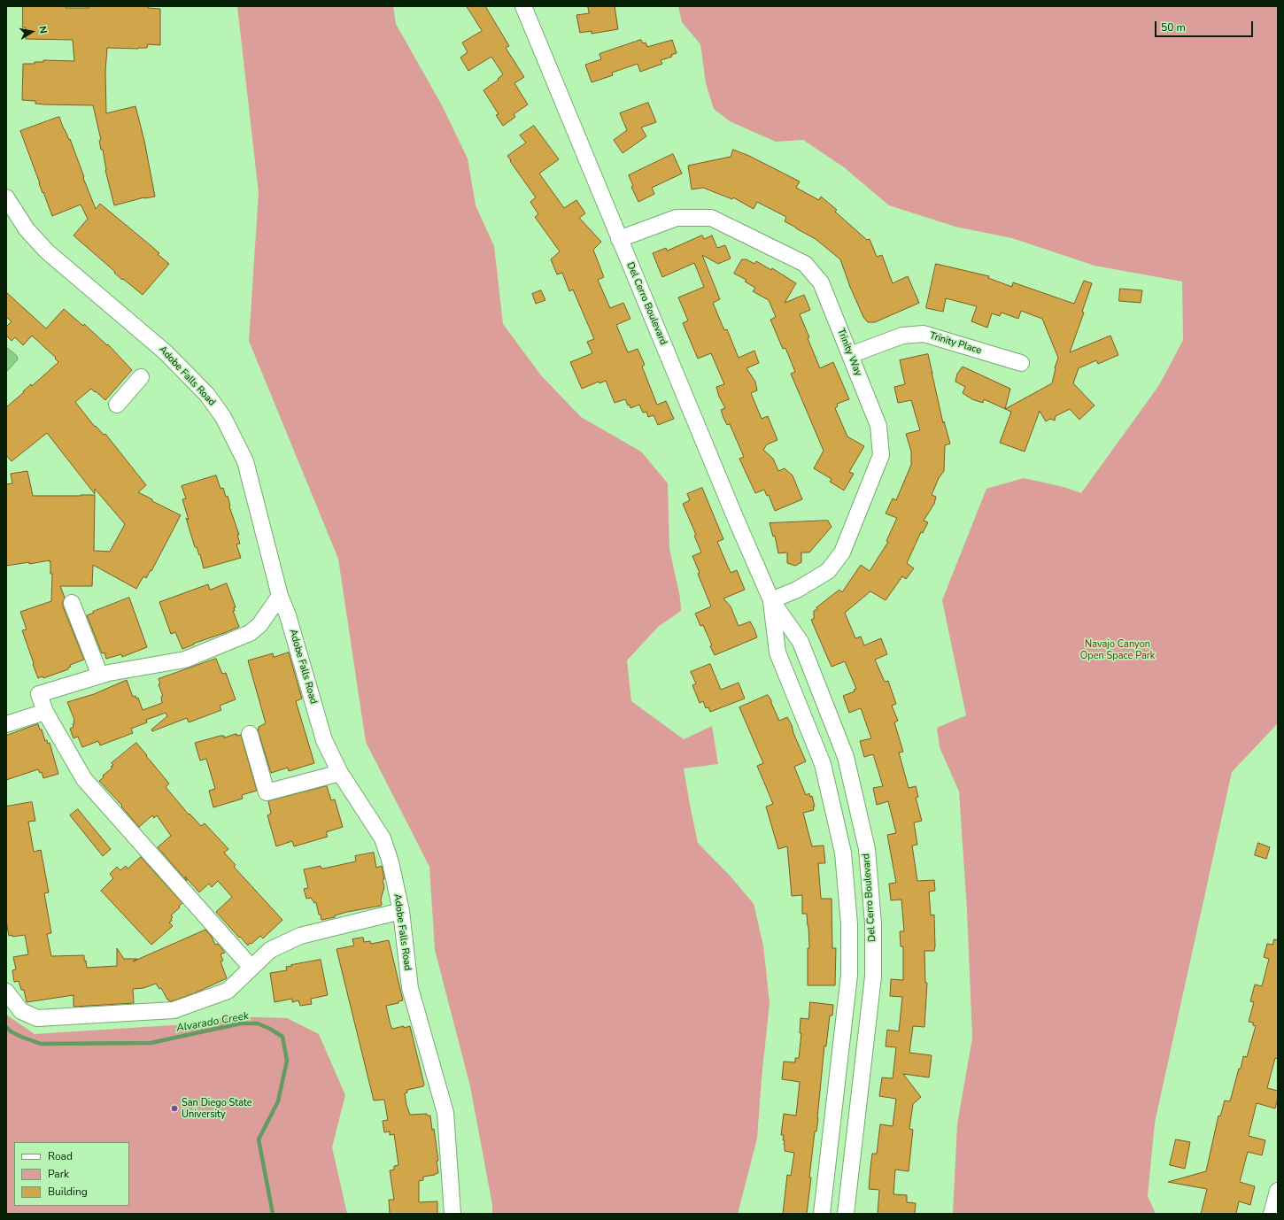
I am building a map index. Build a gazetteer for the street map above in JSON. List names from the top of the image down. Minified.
{"streets":{"street":["Del Cerro Boulevard","Trinity Place","Trinity Way","Adobe Falls Road"]},"crossings":[["Del Cerro Boulevard","Trinity Way"],["Trinity Place","Trinity Way"]],"water":["Alvarado Creek"],"parks":["Navajo Canyon Open Space Park"],"places":["San Diego State University"],"legend":["Road","Park","Building"],"scale_bar":"50 m","north":"right"}
